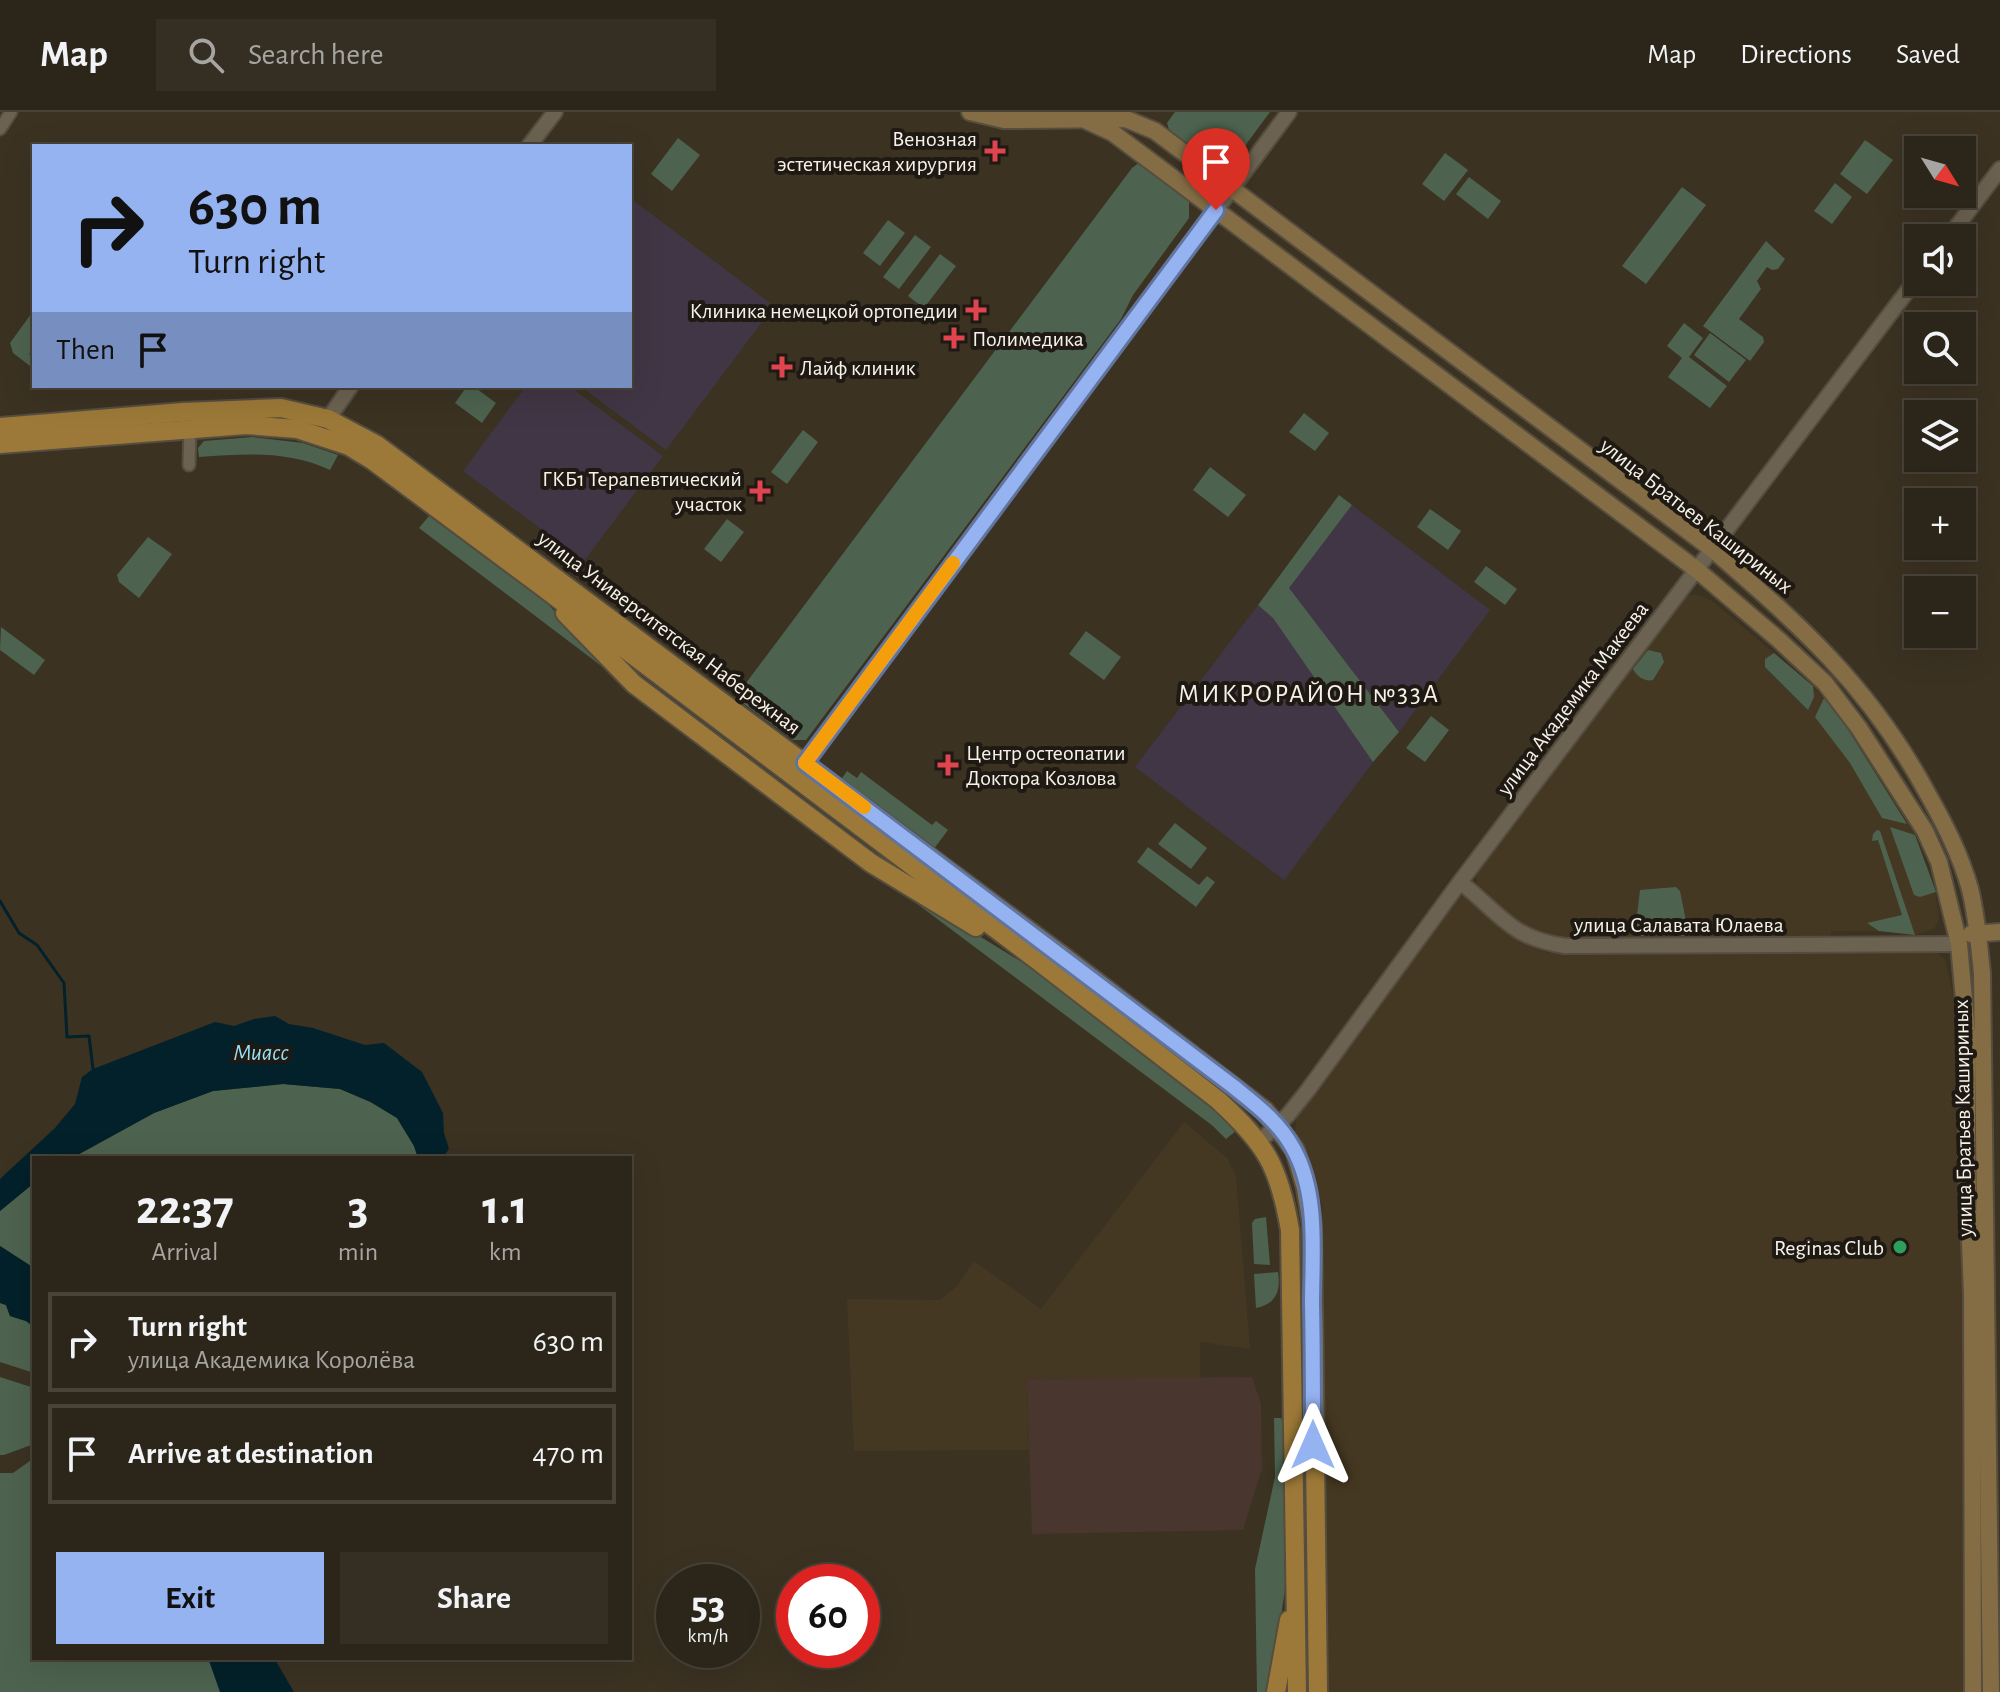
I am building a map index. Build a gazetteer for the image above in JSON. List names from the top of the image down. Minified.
{"streets":{"main road":["улица Братьев Кашириных","улица Университетская Набережная","улица Салавата Юлаева"],"street":["улица Академика Макеева"]},"crossings":[["улица Братьев Кашириных","улица Академика Макеева"],["улица Братьев Кашириных","улица Салавата Юлаева"],["улица Университетская Набережная","улица Академика Макеева"],["улица Академика Макеева","улица Салавата Юлаева"]],"districts":["МИКРОРАЙОН №33А"],"water":["Миасс"],"places":{"health":["Венозная эстетическая хирургия","Клиника немецкой ортопедии","Полимедика","Лайф клиник","ГКБ1 Терапевтический участок","Центр остеопатии Доктора Козлова"],"other":["Reginas Club"]},"north":"bottom right","page":{"header":"Map","search":"Search here","nav":["Map","Directions","Saved"],"map_buttons":["+","−"],"turn":["630 m","Turn right"],"then":"Then","eta":["22:37","Arrival","3","min","1.1","km"],"list":[{"name":"Turn right","note":"улица Академика Королёва","value":"630 m"},{"name":"Arrive at destination","value":"470 m"}],"buttons":["Exit","Share"],"speed":"53 km/h","limit":"60"}}
